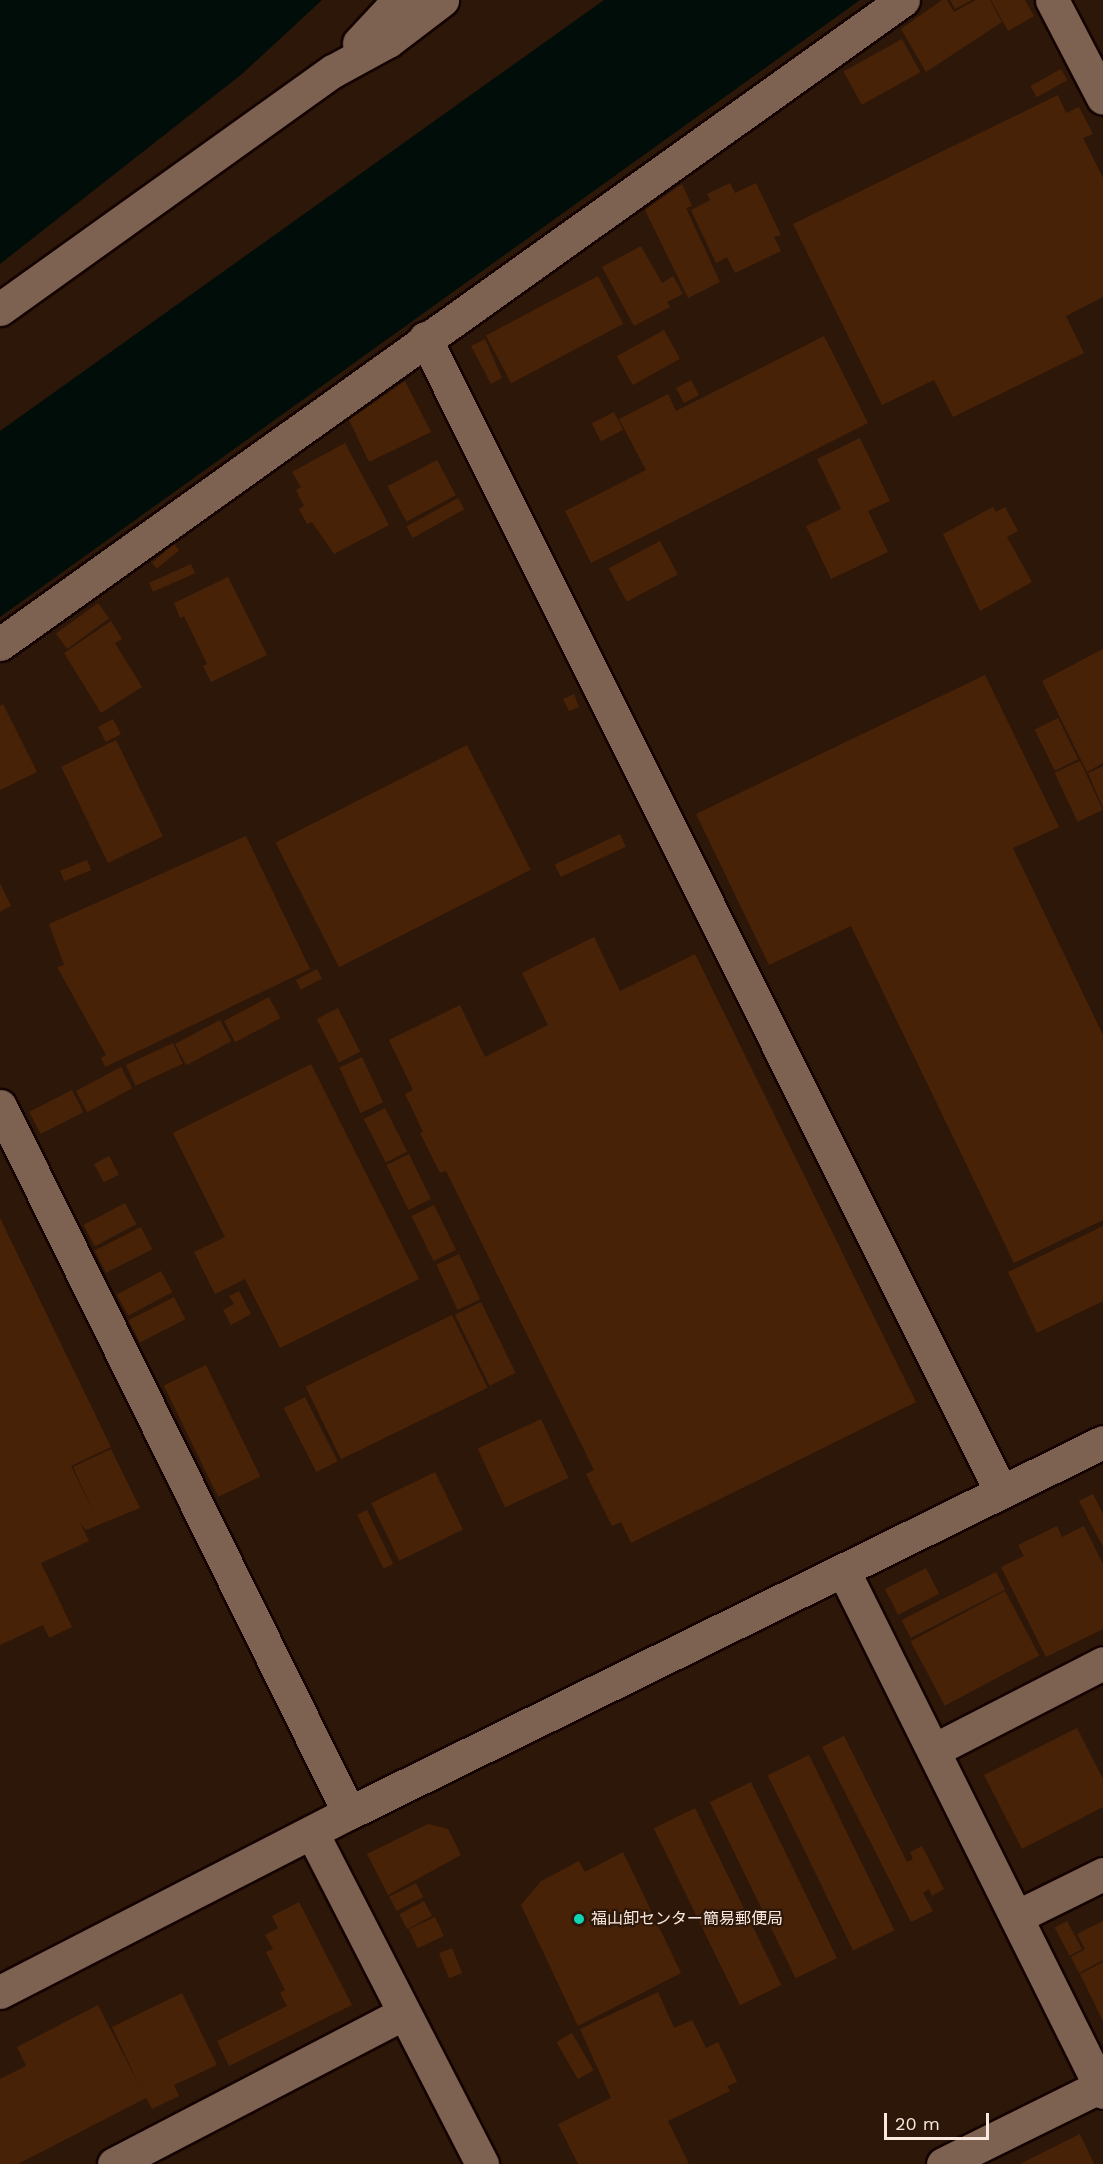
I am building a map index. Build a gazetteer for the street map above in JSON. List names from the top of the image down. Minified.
{"places":["福山卸センター簡易郵便局"],"scale_bar":"20 m"}
